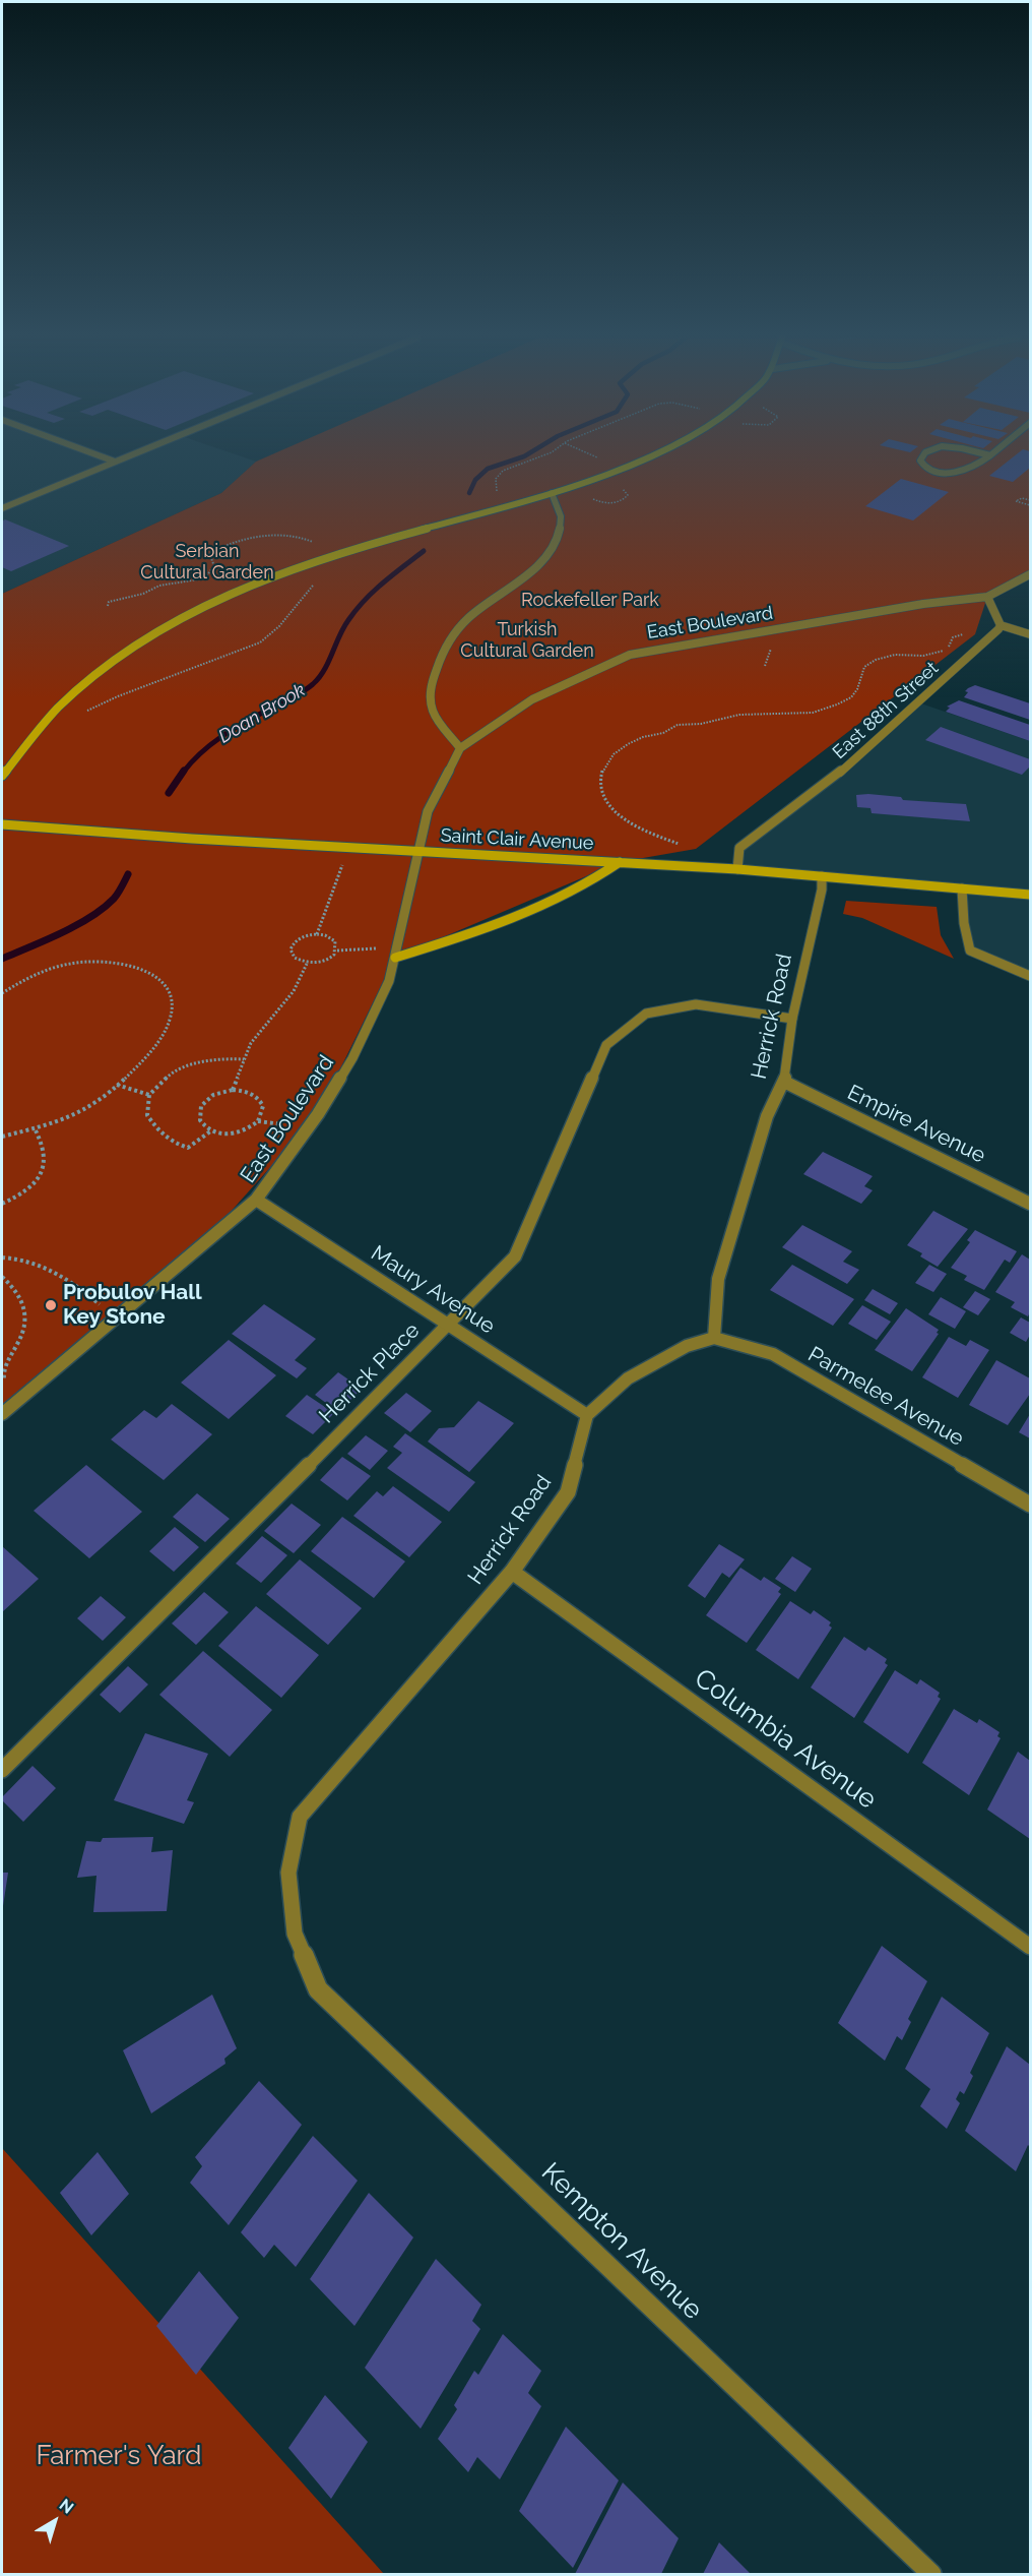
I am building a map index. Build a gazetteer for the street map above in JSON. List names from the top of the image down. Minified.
{"streets":{"main road":["Saint Clair Avenue"],"street":["East Boulevard","East 88th Street","Herrick Road","Empire Avenue","Maury Avenue","Herrick Place","Parmelee Avenue","Columbia Avenue","Kempton Avenue"]},"crossings":[["East Boulevard","Saint Clair Avenue"],["East Boulevard","Maury Avenue"],["East 88th Street","Saint Clair Avenue"],["Saint Clair Avenue","Herrick Road"],["Herrick Road","Empire Avenue"],["Herrick Road","Maury Avenue"],["Herrick Road","Herrick Place"],["Herrick Road","Parmelee Avenue"],["Herrick Road","Columbia Avenue"],["Herrick Road","Kempton Avenue"],["Maury Avenue","Herrick Place"]],"water":["Doan Brook"],"parks":["Serbian Cultural Garden","Rockefeller Park","Turkish Cultural Garden","Farmer's Yard"],"places":["Probulov Hall Key Stone"],"north":"top right"}
